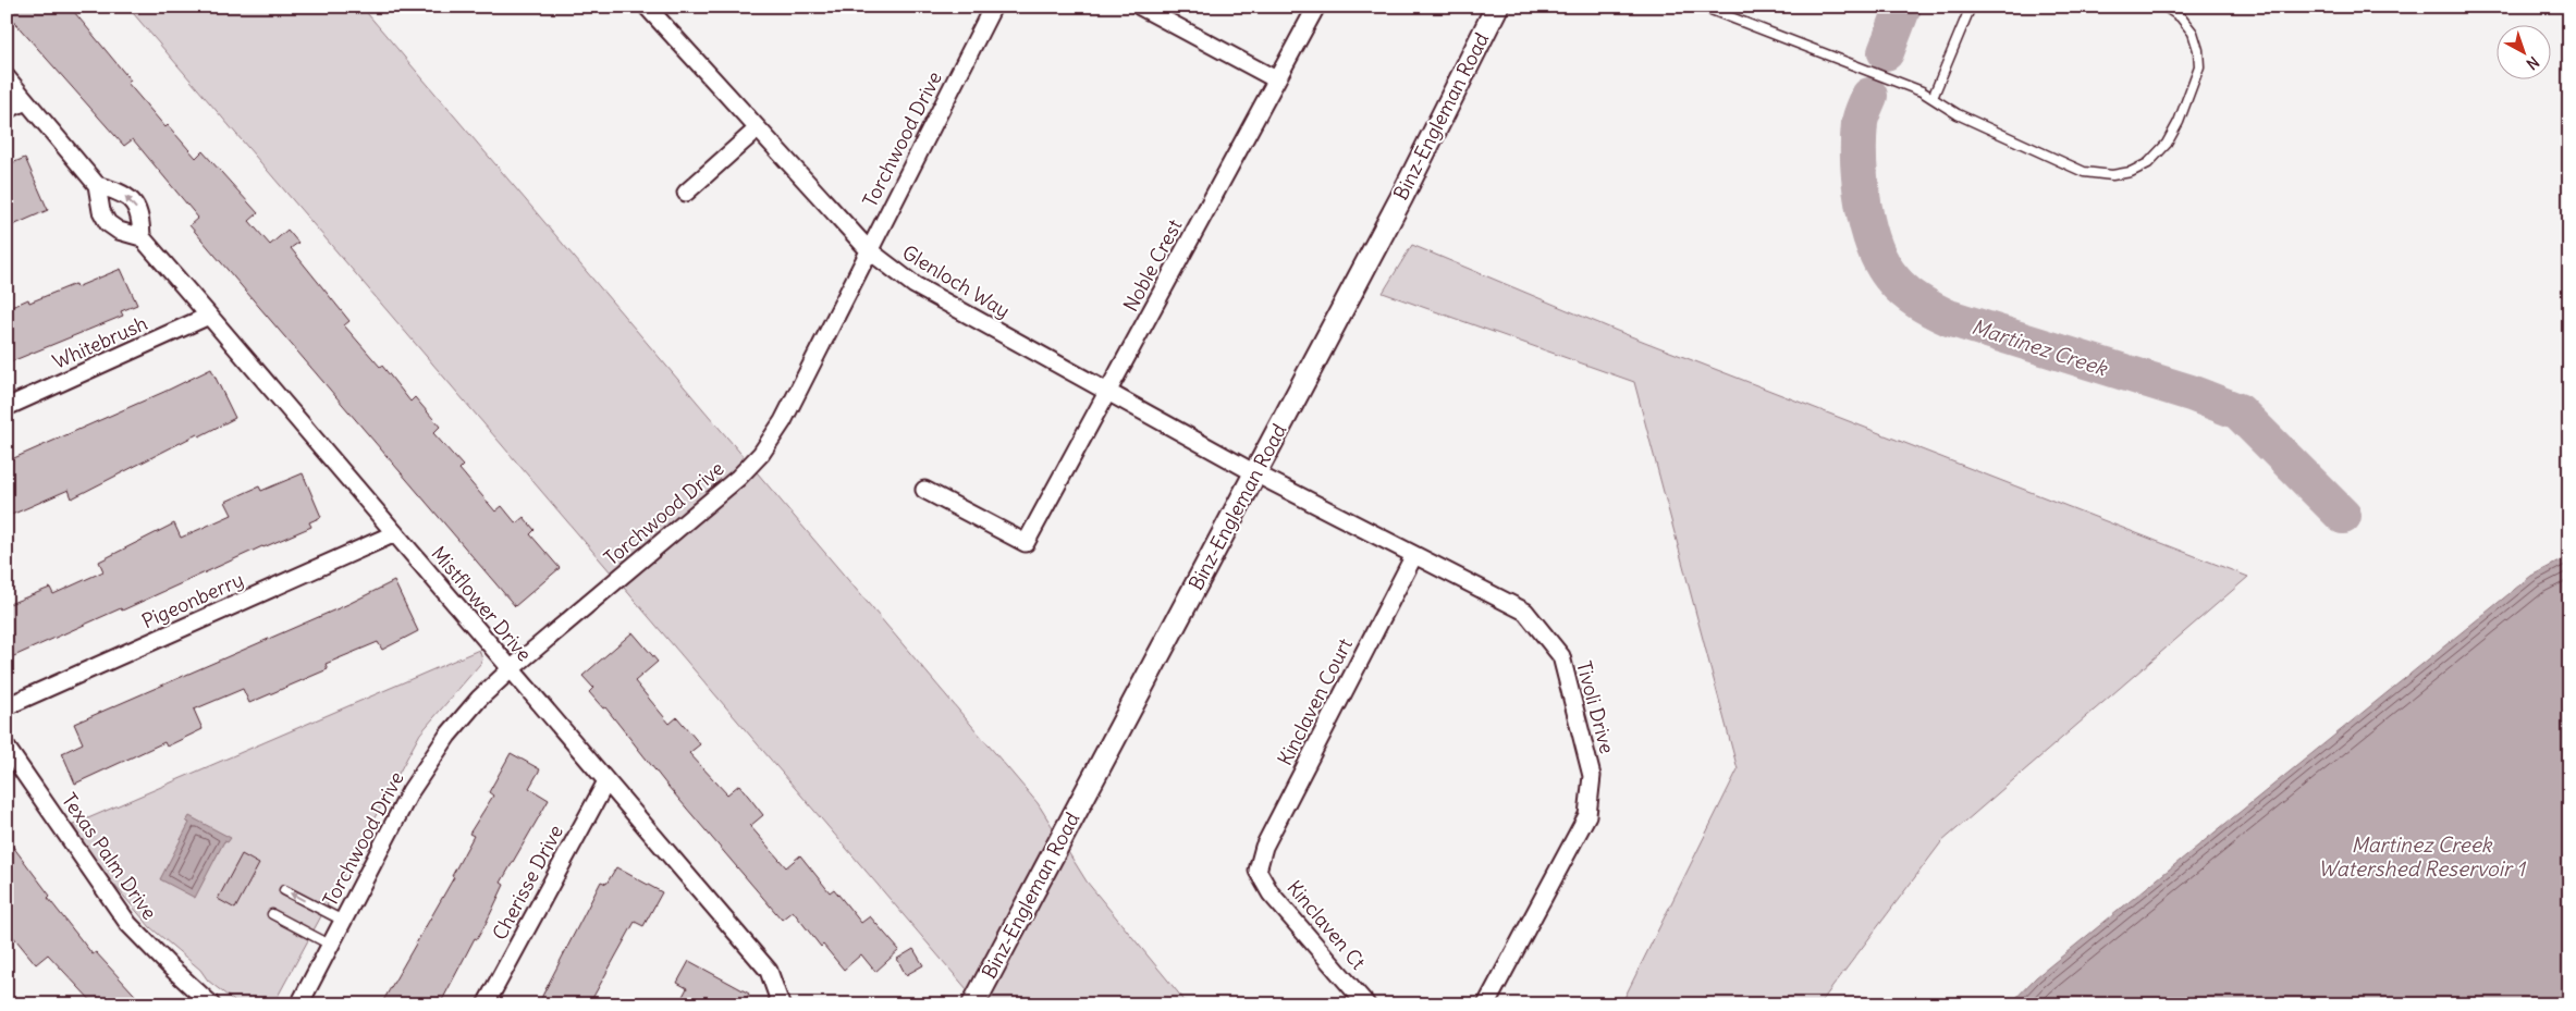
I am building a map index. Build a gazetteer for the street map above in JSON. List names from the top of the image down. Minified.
{"streets":{"street":["Binz-Engleman Road","Torchwood Drive","Noble Crest","Glenloch Way","Whitebrush","Pigeonberry","Mistflower Drive","Kinclaven Court","Tivoli Drive","Texas Palm Drive","Cherisse Drive","Kinclaven Ct"]},"crossings":[["Binz-Engleman Road","Glenloch Way"],["Binz-Engleman Road","Tivoli Drive"],["Torchwood Drive","Glenloch Way"],["Torchwood Drive","Mistflower Drive"],["Noble Crest","Glenloch Way"],["Glenloch Way","Tivoli Drive"],["Whitebrush","Mistflower Drive"],["Pigeonberry","Mistflower Drive"],["Mistflower Drive","Cherisse Drive"],["Kinclaven Court","Tivoli Drive"],["Kinclaven Court","Kinclaven Ct"]],"water":["Martinez Creek","Martinez Creek Watershed Reservoir 1"],"north":"bottom right"}
